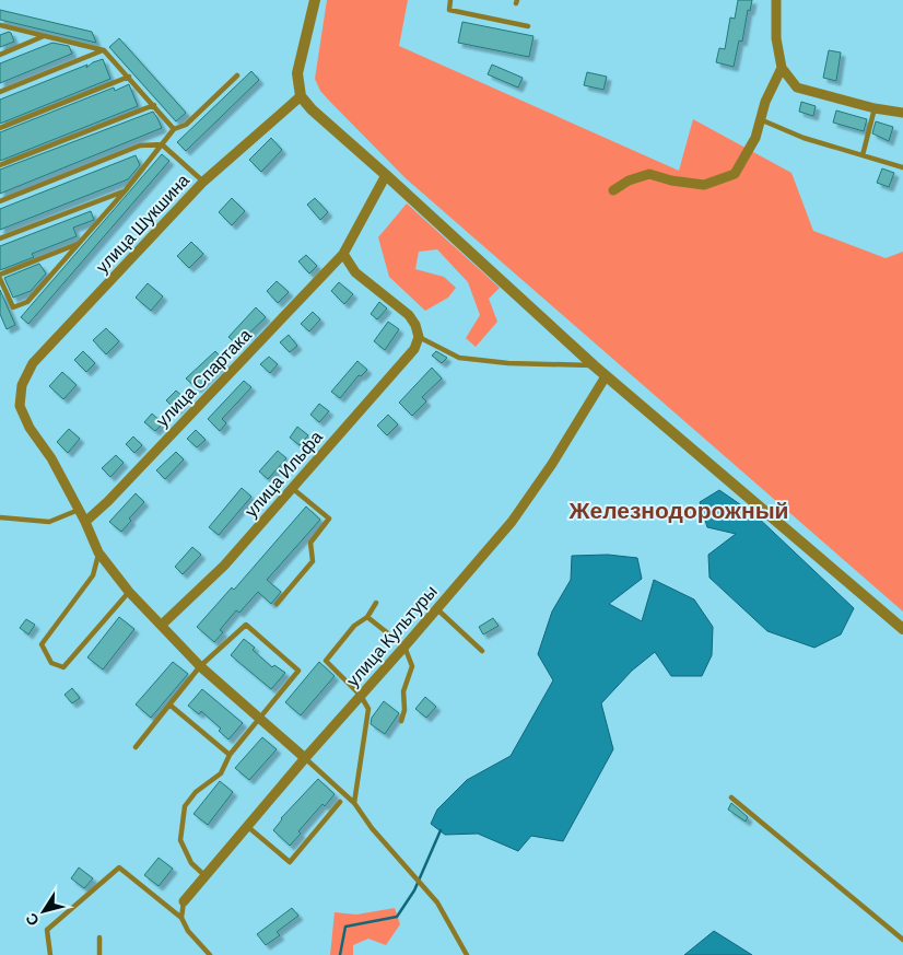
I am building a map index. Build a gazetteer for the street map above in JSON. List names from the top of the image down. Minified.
{"streets":{"street":["улица Шукшина","улица Спартака","улица Ильфа","улица Культуры"]},"districts":["Железнодорожный"],"north":"bottom left"}
